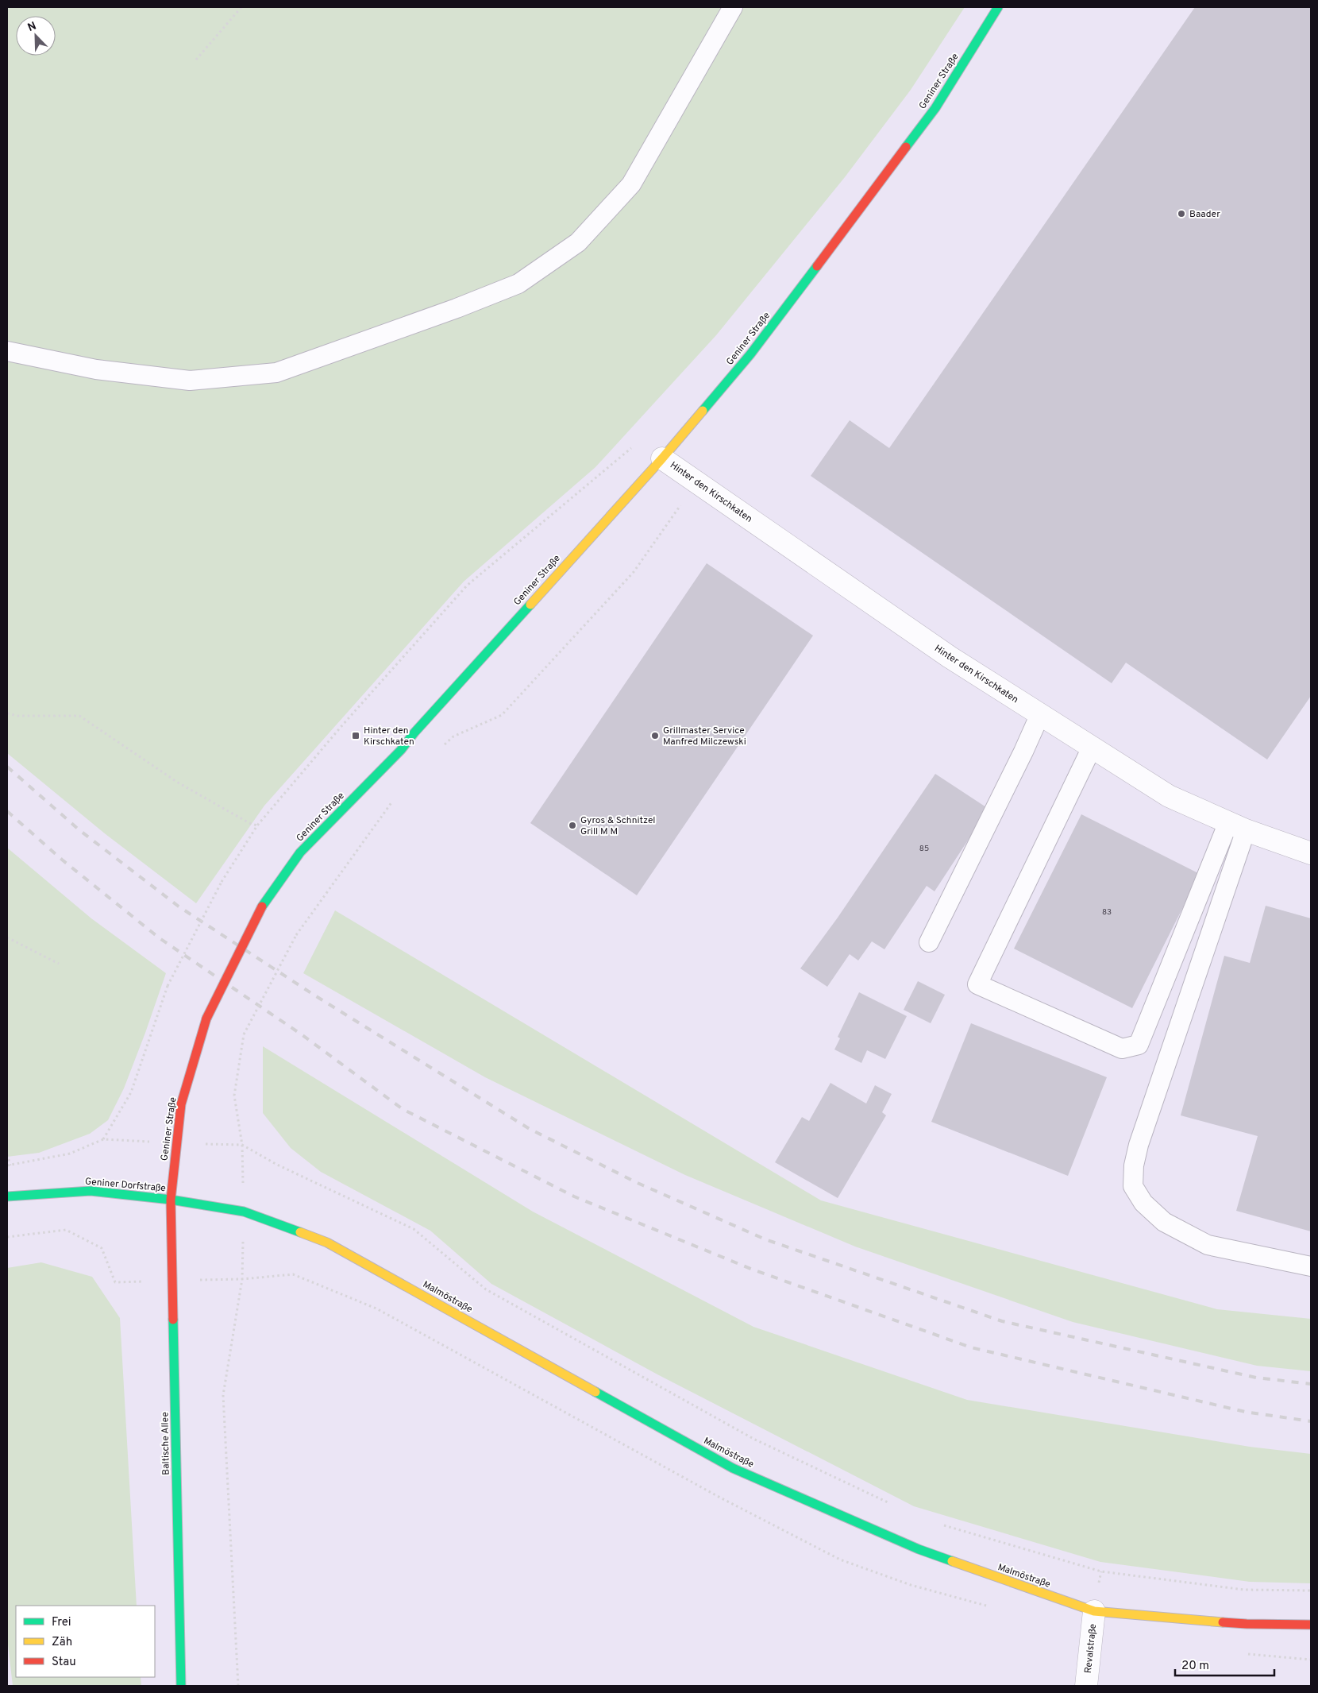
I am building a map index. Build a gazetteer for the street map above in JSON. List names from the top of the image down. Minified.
{"streets":{"main road":["Geniner Straße","Geniner Dorfstraße","Malmöstraße","Baltische Allee"],"street":["Hinter den Kirschkaten","Revalstraße"]},"crossings":[["Geniner Straße","Hinter den Kirschkaten"],["Geniner Straße","Geniner Dorfstraße"],["Geniner Straße","Malmöstraße"],["Geniner Straße","Baltische Allee"],["Geniner Dorfstraße","Malmöstraße"],["Geniner Dorfstraße","Baltische Allee"],["Malmöstraße","Baltische Allee"],["Malmöstraße","Revalstraße"]],"places":{"other":["Baader","Grillmaster Service Manfred Milczewski","Gyros & Schnitzel Grill M M"],"transit":["Hinter den Kirschkaten"]},"house_numbers":["85","83"],"legend":["Frei","Zäh","Stau"],"scale_bar":"20 m","north":"top left"}
